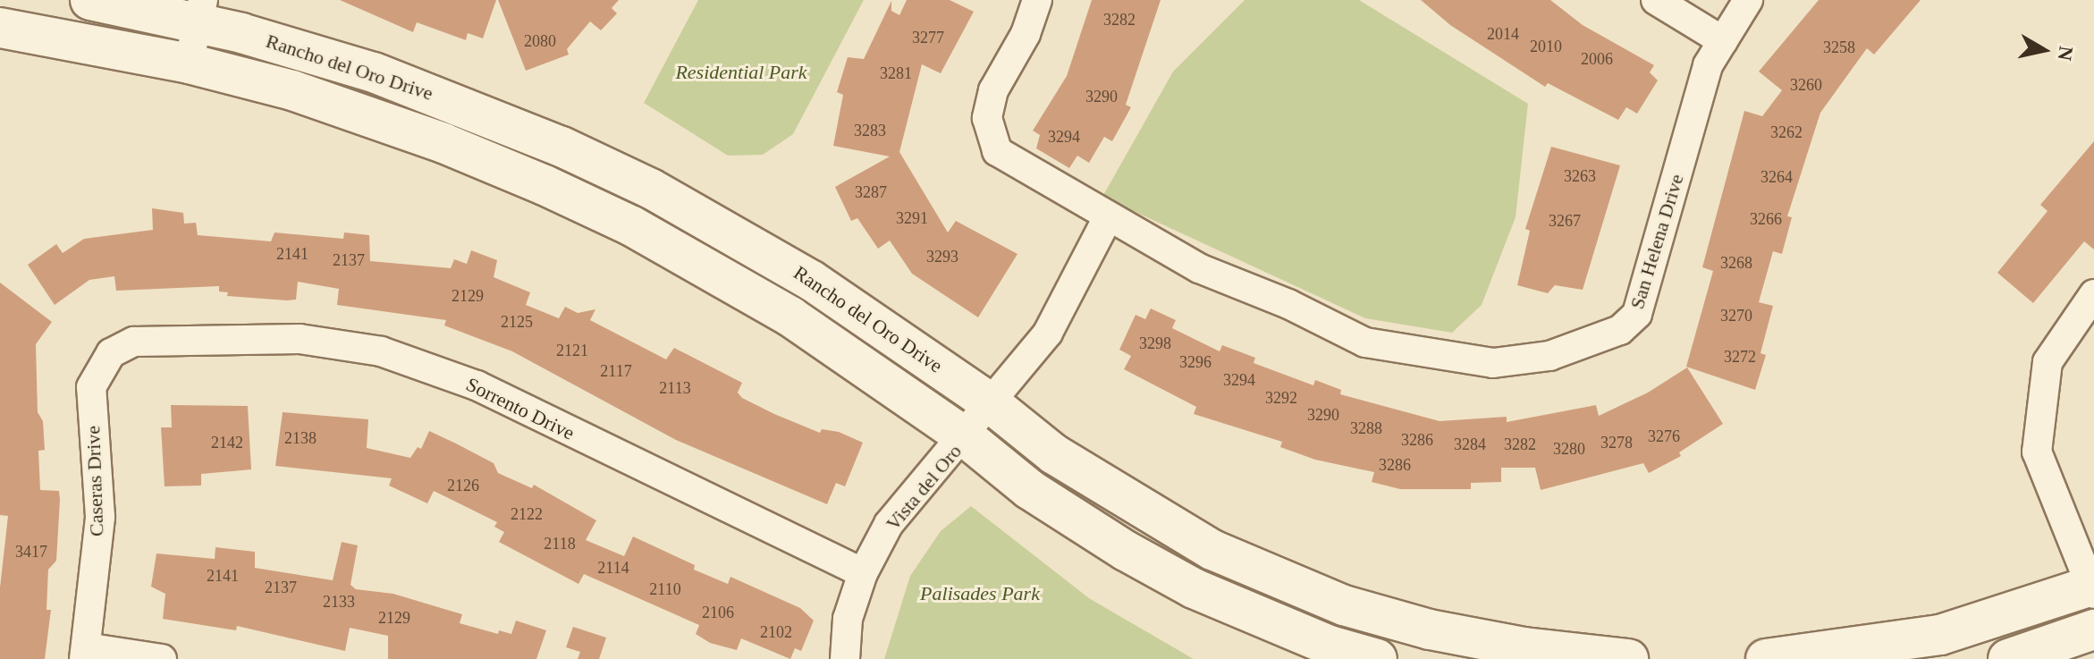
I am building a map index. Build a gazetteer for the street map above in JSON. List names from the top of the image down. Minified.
{"streets":{"main road":["Rancho del Oro Drive"],"street":["San Helena Drive","Sorrento Drive","Caseras Drive","Vista del Oro"]},"crossings":[["Rancho del Oro Drive","Vista del Oro"],["San Helena Drive","Vista del Oro"],["Sorrento Drive","Caseras Drive"],["Sorrento Drive","Vista del Oro"]],"parks":["Residential Park","Palisades Park"],"house_numbers":["3282","2014","3277","2080","2010","3258","2006","3281","3260","3290","3283","3262","3294","3263","3264","3287","3291","3266","3267","2141","3293","2137","3268","2129","3270","2125","3298","2121","3272","3296","2117","3294","2113","3292","3290","3288","3276","2138","3286","2142","3278","3284","3282","3280","3286","2126","2122","2118","3417","2114","2141","2137","2110","2133","2106","2129","2102"],"north":"right"}
